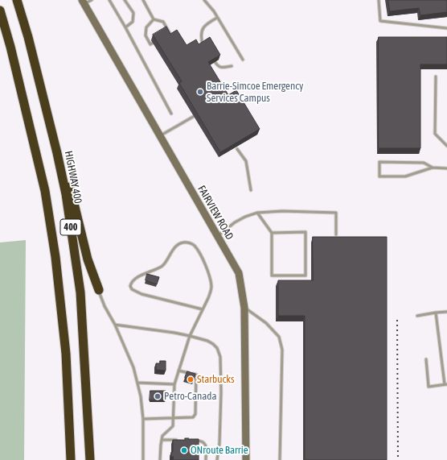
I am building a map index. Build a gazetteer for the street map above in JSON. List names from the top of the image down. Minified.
{"streets":{"highway":["HIGHWAY 400","400"],"street":["FAIRVIEW ROAD"]},"places":["Barrie-Simcoe Emergency Services Campus","Starbucks","Petro-Canada","ONroute Barrie"]}
